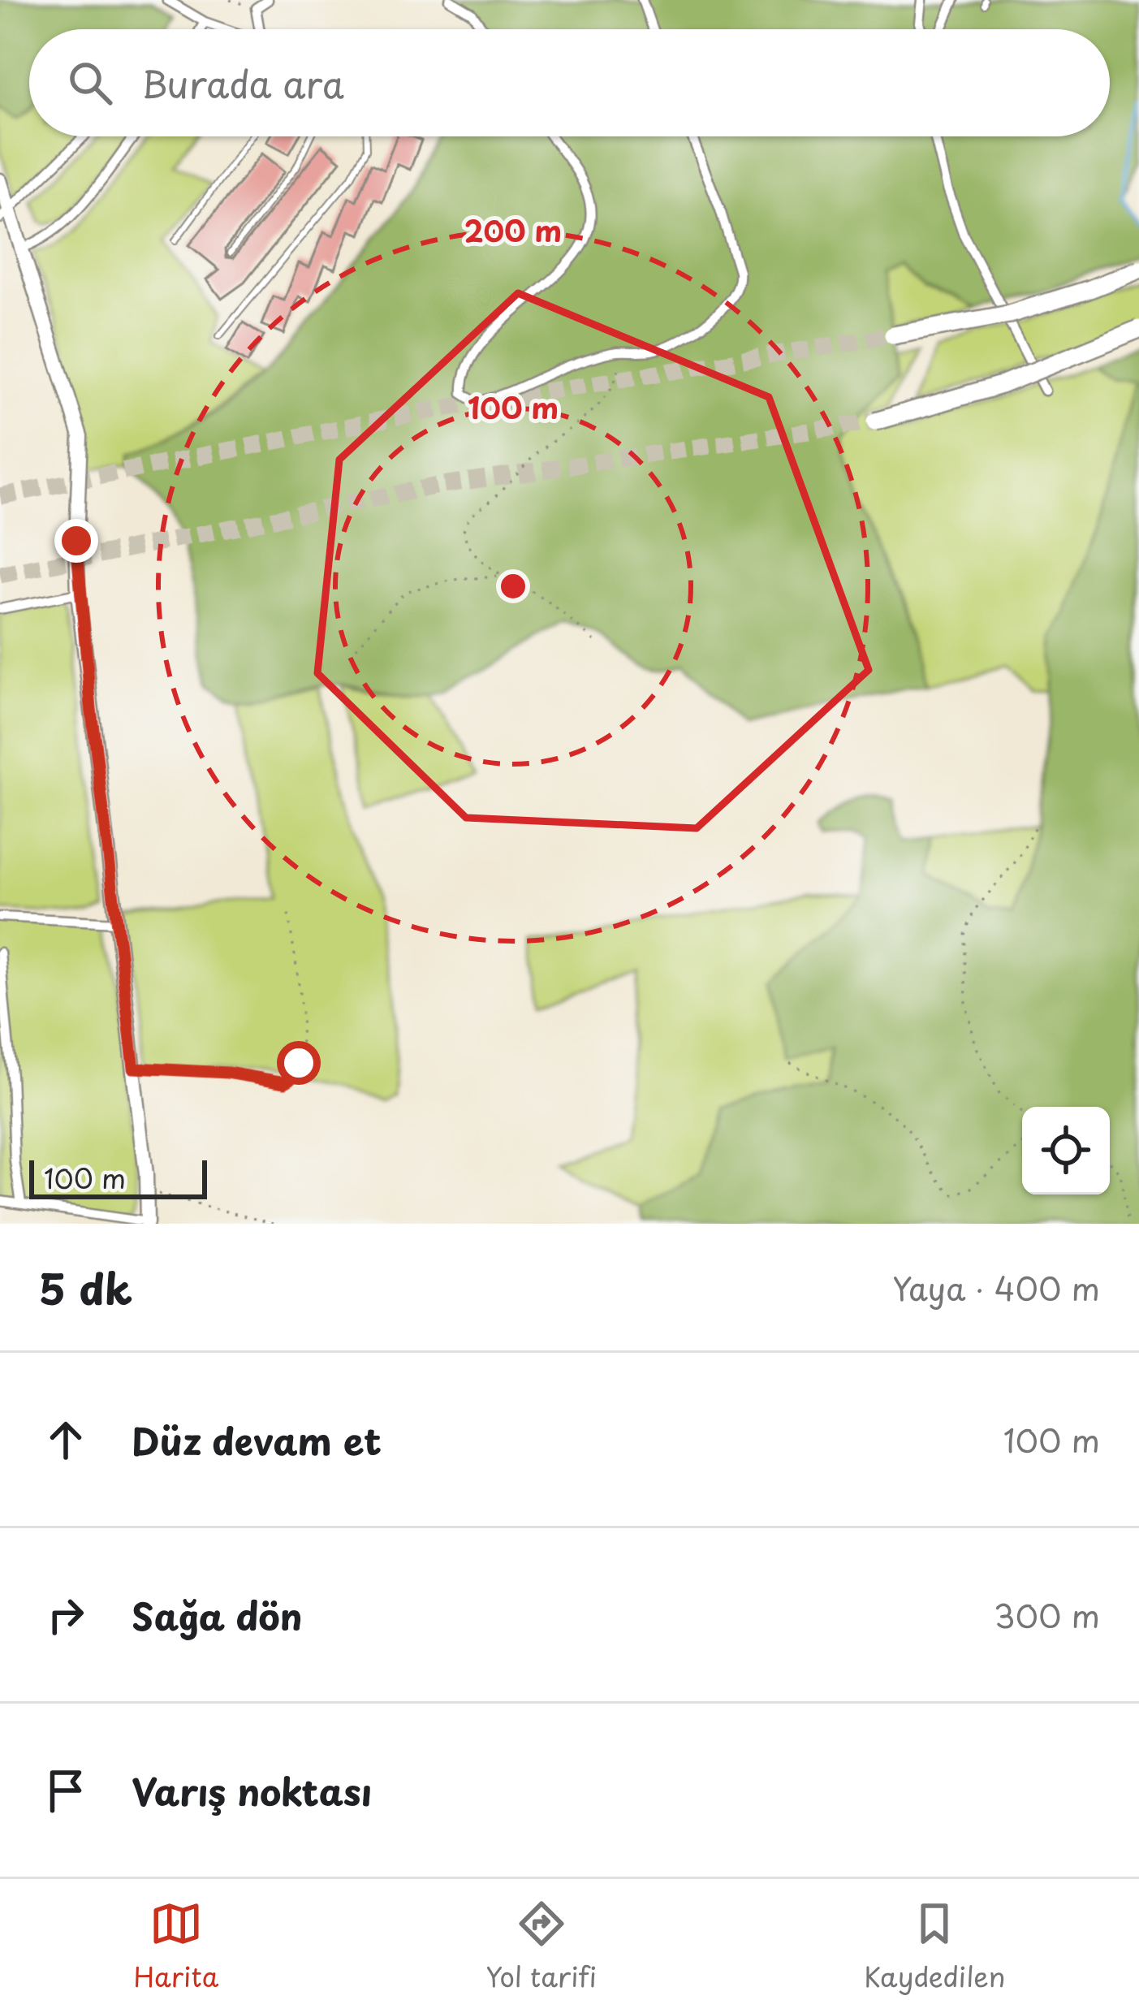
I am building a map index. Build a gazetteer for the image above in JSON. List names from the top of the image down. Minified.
{"scale_bar":"100 m","page":{"search":"Burada ara","scale":"100 m","heading":["5 dk","Yaya · 400 m"],"list":[["Düz devam et","100 m"],["Sağa dön","300 m"],"Varış noktası"],"nav":["Harita","Yol tarifi","Kaydedilen"]},"rings":["200 m","100 m"]}
